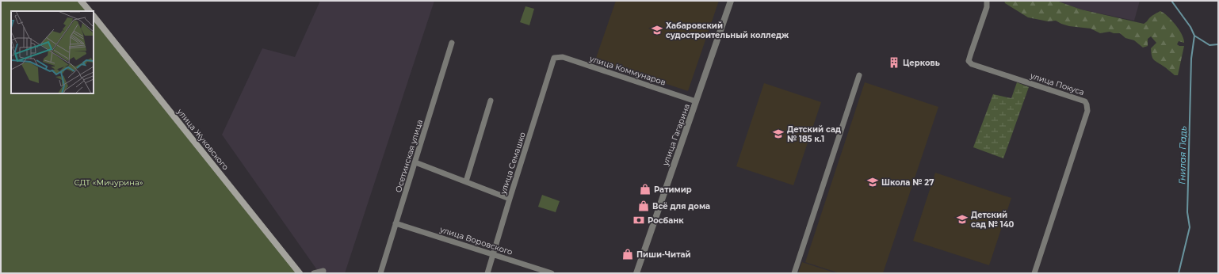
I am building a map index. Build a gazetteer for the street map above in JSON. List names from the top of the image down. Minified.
{"streets":{"main road":["улица Жуковского"],"street":["улица Коммунаров","улица Покуса","улица Гагарина","Осетинская улица","улица Семашко","улица Воровского"]},"crossings":[["улица Коммунаров","улица Гагарина"],["улица Коммунаров","улица Семашко"],["Осетинская улица","улица Воровского"],["улица Семашко","улица Воровского"]],"water":["Гнилая Падь"],"parks":["СДТ «Мичурина»"],"places":{"school or university":["Хабаровский судостроительный колледж","Детский сад № 185 к.1","Школа № 27","Детский сад № 140"],"building":["Церковь"],"shop":["Ратимир","Всё для дома","Пиши-Читай"],"bank":["Росбанк"]}}
